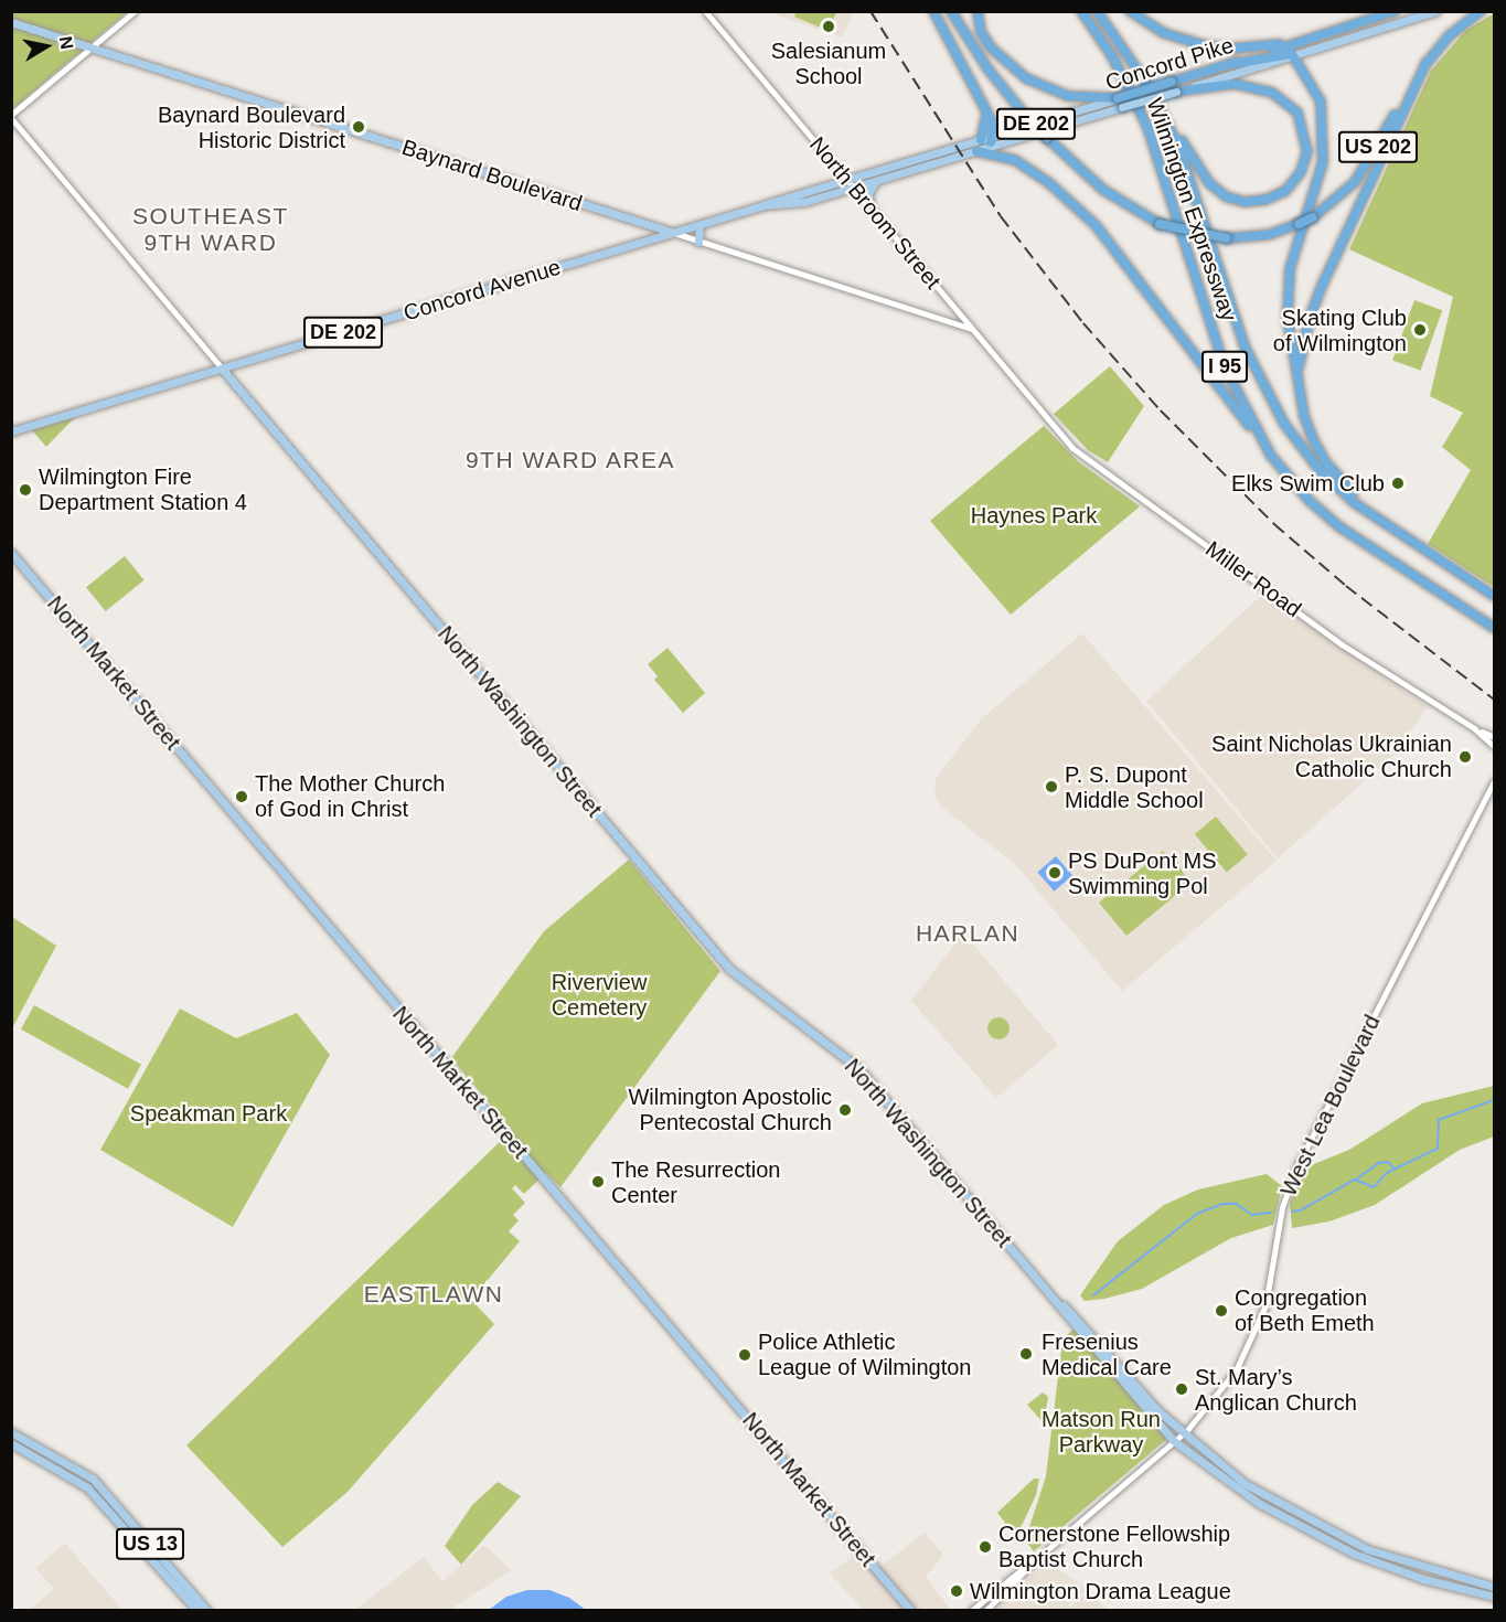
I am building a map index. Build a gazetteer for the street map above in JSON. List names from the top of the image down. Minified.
{"streets":{"highway":["Concord Pike","DE 202","US 202","Wilmington Expressway","I 95"],"main road":["Baynard Boulevard","Concord Avenue","North Market Street","North Washington Street","US 13"],"street":["North Broom Street","Miller Road","West Lea Boulevard"]},"crossings":[["Concord Pike","Concord Avenue"],["Baynard Boulevard","North Broom Street"],["Baynard Boulevard","Concord Avenue"],["North Broom Street","Concord Avenue"],["North Broom Street","Miller Road"],["Concord Avenue","North Washington Street"],["North Washington Street","West Lea Boulevard"]],"districts":["SOUTHEAST 9TH WARD","9TH WARD AREA","HARLAN","EASTLAWN"],"parks":["Haynes Park","Riverview Cemetery","Speakman Park","Matson Run Parkway"],"places":["Salesianum School","Baynard Boulevard Historic District","Skating Club of Wilmington","Elks Swim Club","Wilmington Fire Department Station 4","Saint Nicholas Ukrainian Catholic Church","P. S. Dupont Middle School","The Mother Church of God in Christ","PS DuPont MS Swimming Pol","Wilmington Apostolic Pentecostal Church","The Resurrection Center","Congregation of Beth Emeth","Fresenius Medical Care","Police Athletic League of Wilmington","St. Mary’s Anglican Church","Cornerstone Fellowship Baptist Church","Wilmington Drama League"],"north":"right"}
